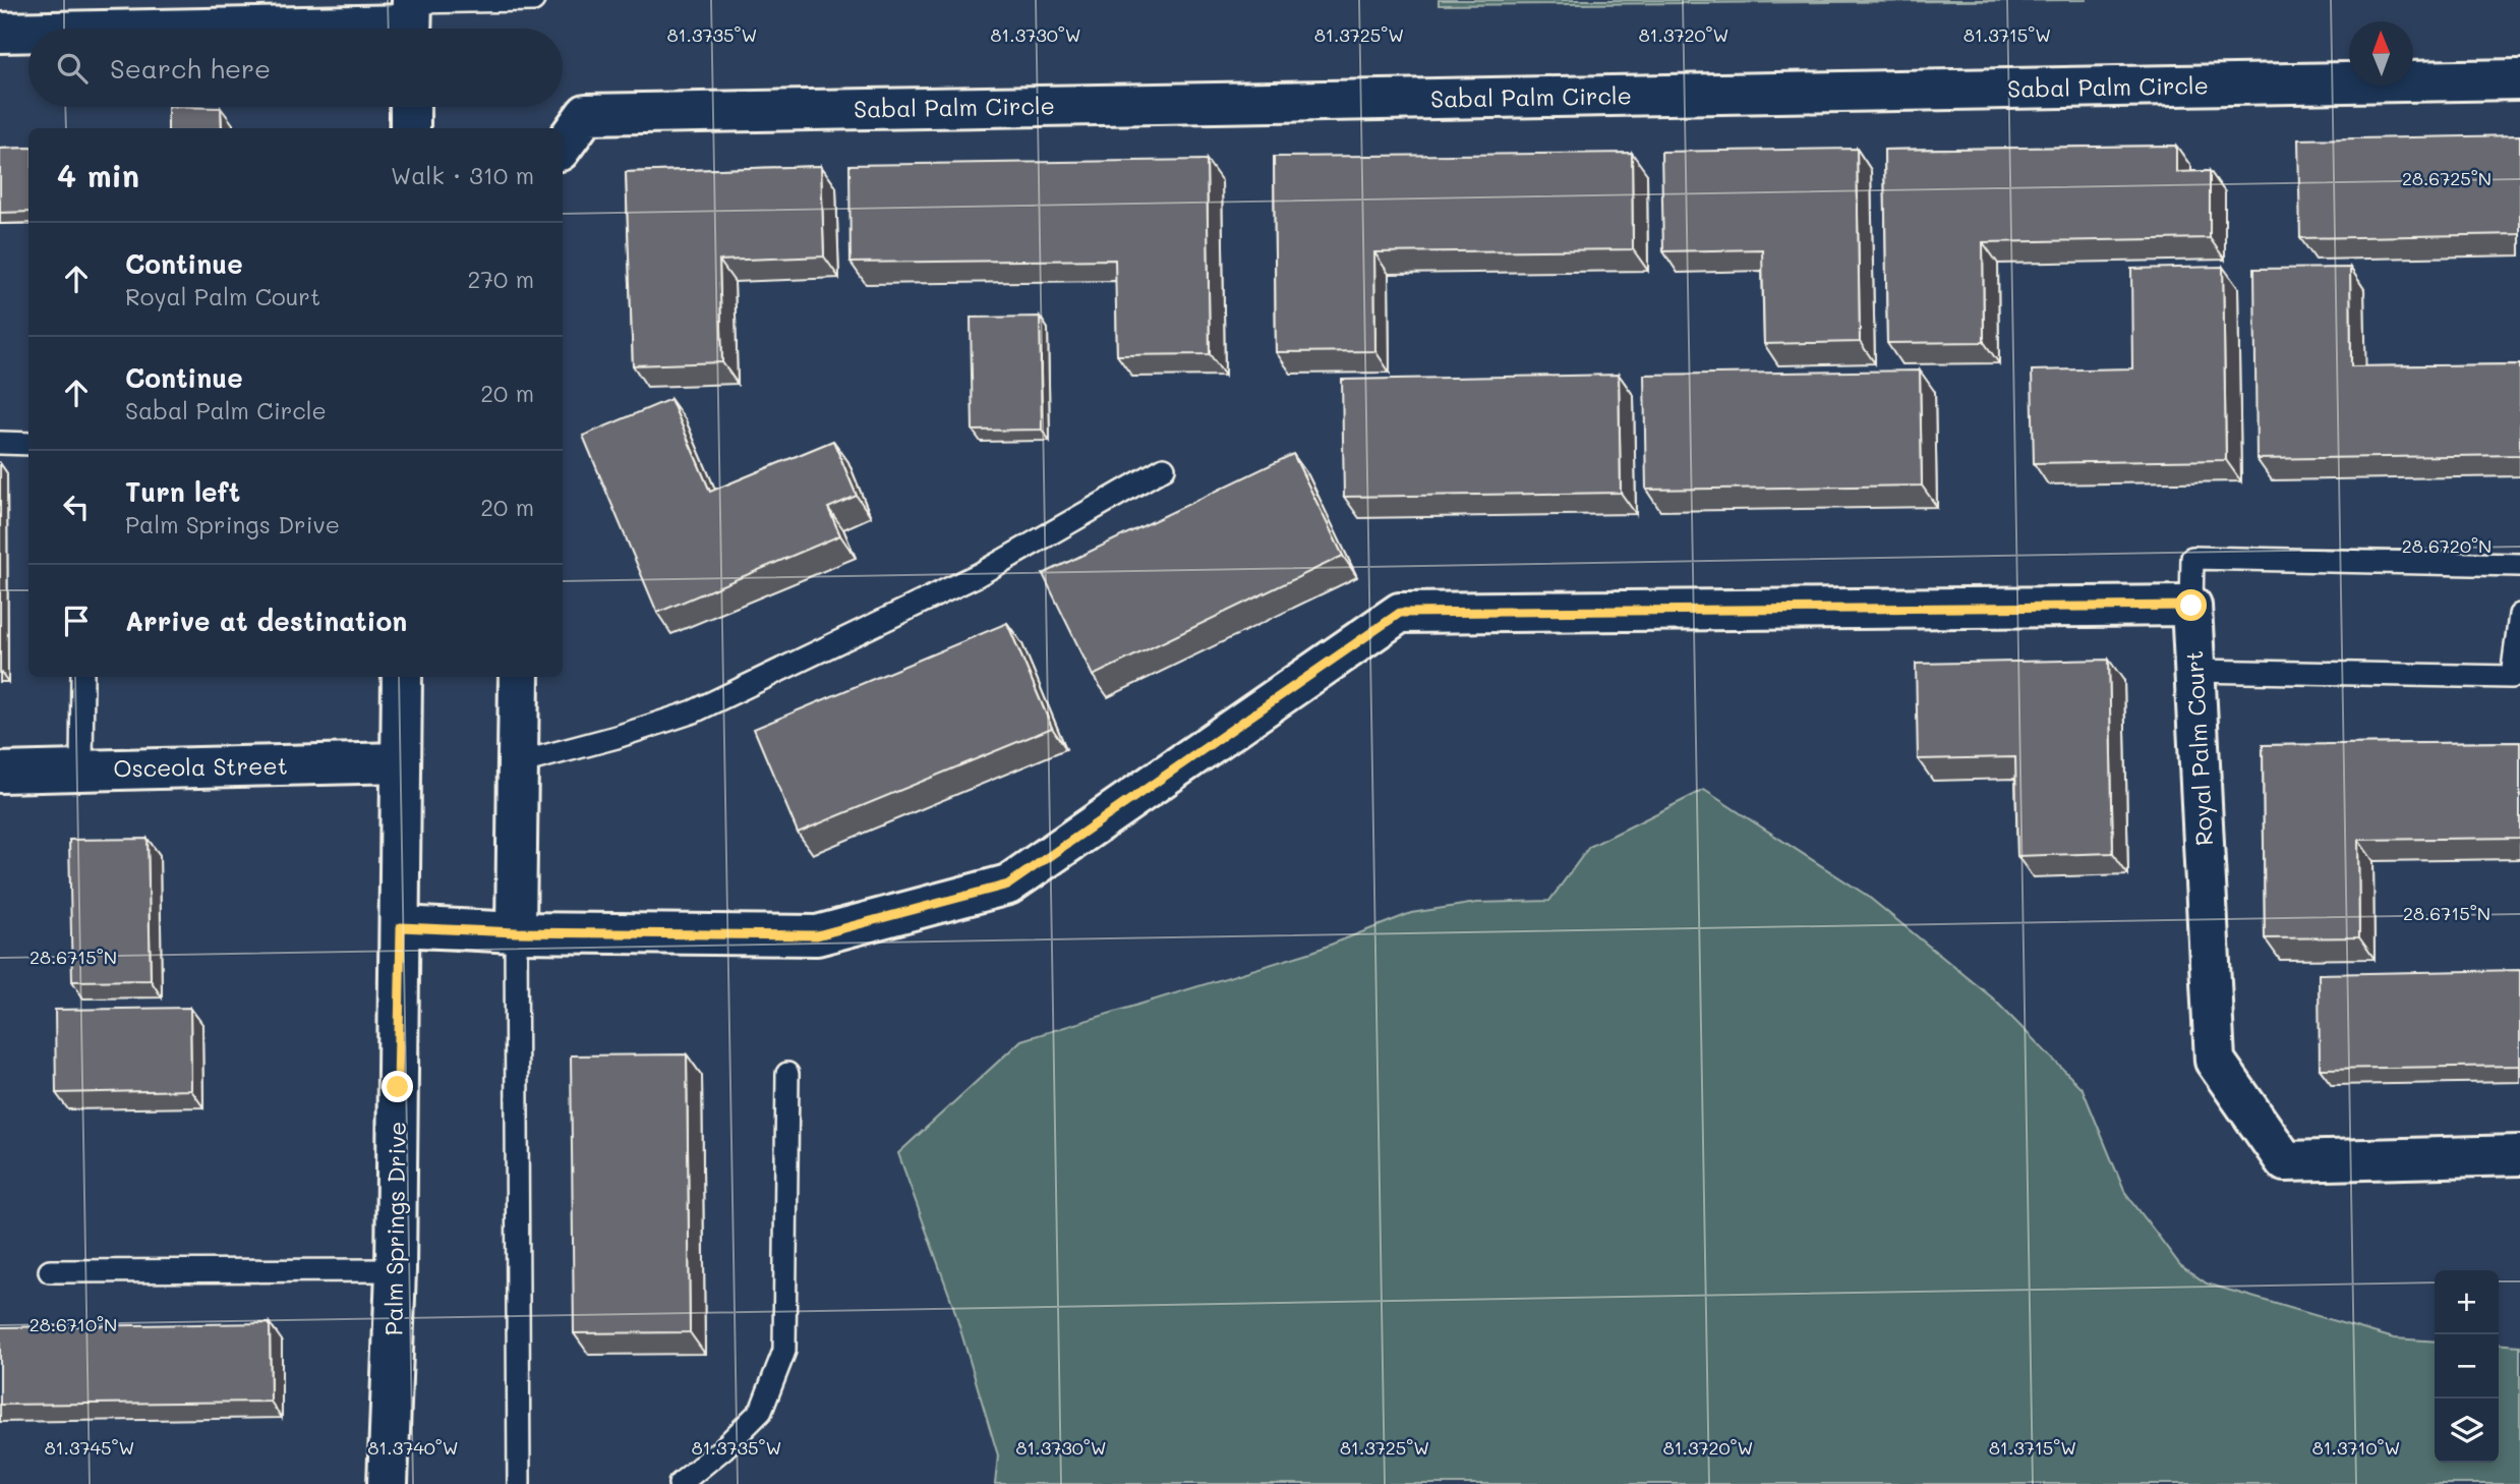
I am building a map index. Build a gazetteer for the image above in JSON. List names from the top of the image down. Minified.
{"streets":{"street":["Sabal Palm Circle","Royal Palm Court","Osceola Street","Palm Springs Drive"]},"crossings":[["Osceola Street","Palm Springs Drive"]],"north":"top","page":{"search":"Search here","heading":["4 min","Walk · 310 m"],"list":[["Continue","Royal Palm Court","270 m"],["Continue","Sabal Palm Circle","20 m"],["Turn left","Palm Springs Drive","20 m"],"Arrive at destination"],"map_buttons":["+","−"]},"coordinates":["81.3735°W","81.3730°W","81.3725°W","81.3720°W","81.3715°W","28.6725°N","28.6720°N","28.6715°N","28.6710°N","81.3745°W","81.3740°W","81.3710°W"]}
